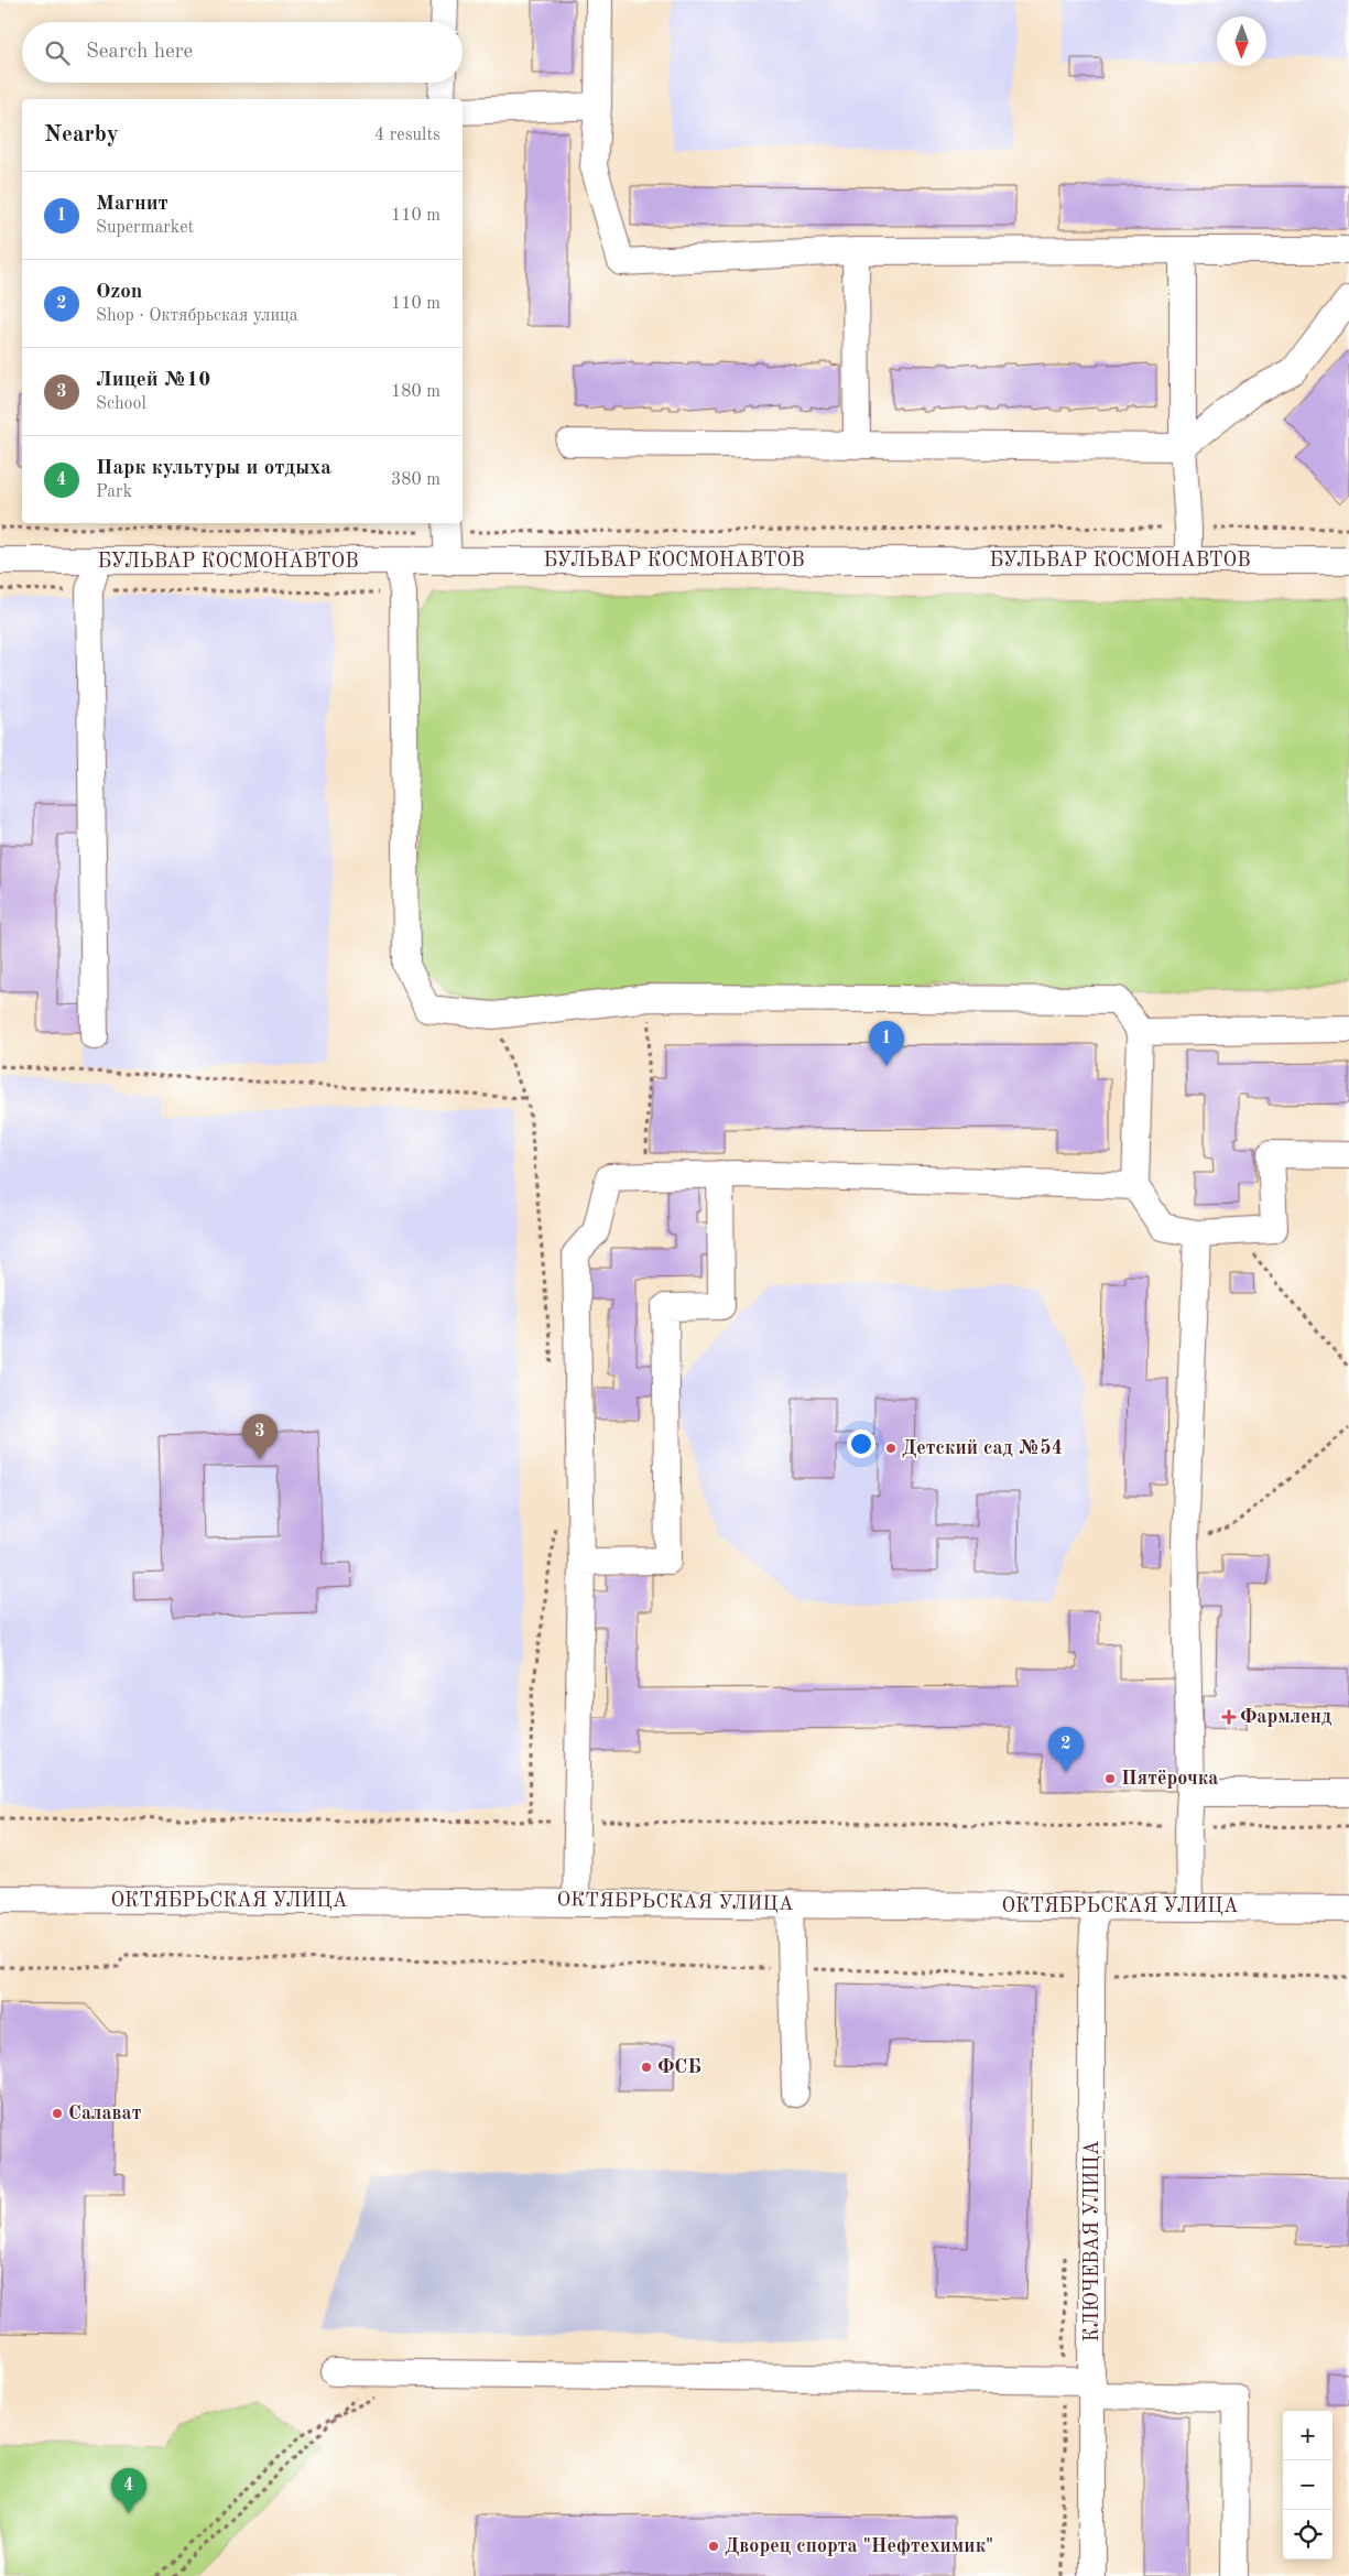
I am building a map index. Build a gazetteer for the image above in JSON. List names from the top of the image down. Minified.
{"streets":{"street":["БУЛЬВАР КОСМОНАВТОВ","ОКТЯБРЬСКАЯ УЛИЦА","КЛЮЧЕВАЯ УЛИЦА"]},"crossings":[["ОКТЯБРЬСКАЯ УЛИЦА","КЛЮЧЕВАЯ УЛИЦА"]],"places":{"other":["Детский сад №54","Пятёрочка","ФСБ","Салават","Дворец спорта \"Нефтехимик\""],"health":["Фармленд"]},"north":"bottom","page":{"search":"Search here","heading":["Nearby","4 results"],"list":[{"mark":"1","name":"Магнит","note":"Supermarket","value":"110 m"},{"mark":"2","name":"Ozon","note":"Shop · Октябрьская улица","value":"110 m"},{"mark":"3","name":"Лицей №10","note":"School","value":"180 m"},{"mark":"4","name":"Парк культуры и отдыха","note":"Park","value":"380 m"}],"pins":["1","3","2","4"],"map_buttons":["+","−"]}}
